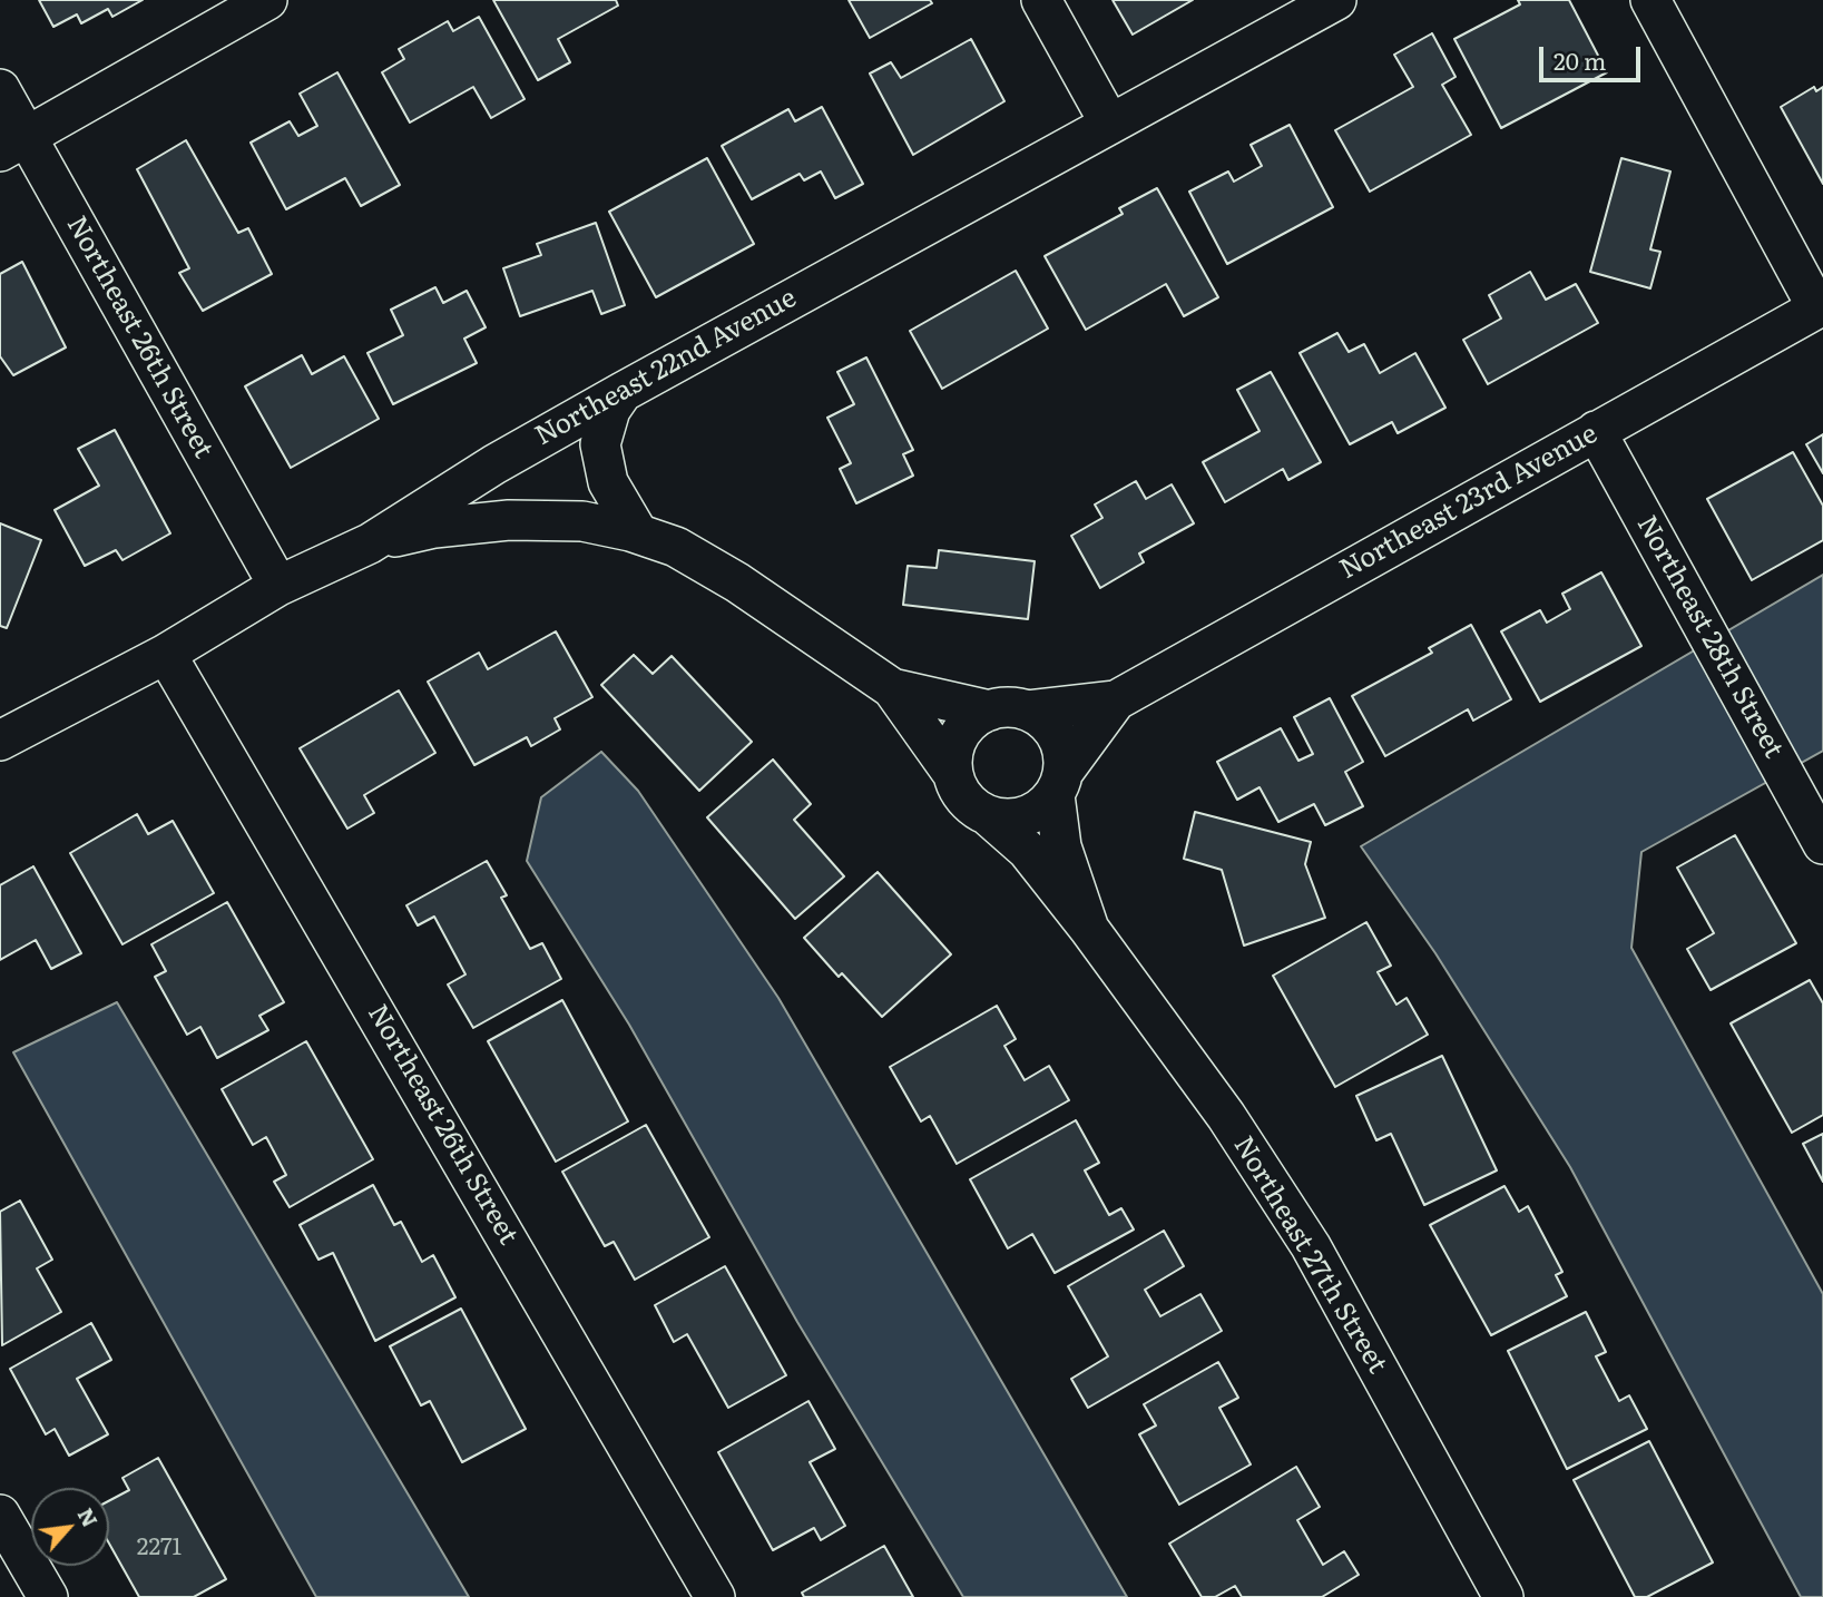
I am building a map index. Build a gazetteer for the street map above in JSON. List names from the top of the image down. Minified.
{"streets":{"street":["Northeast 26th Street","Northeast 22nd Avenue","Northeast 23rd Avenue","Northeast 28th Street","Northeast 27th Street"]},"crossings":[["Northeast 26th Street","Northeast 22nd Avenue"],["Northeast 23rd Avenue","Northeast 28th Street"],["Northeast 23rd Avenue","Northeast 27th Street"]],"house_numbers":["2271"],"scale_bar":"20 m","north":"top right"}
